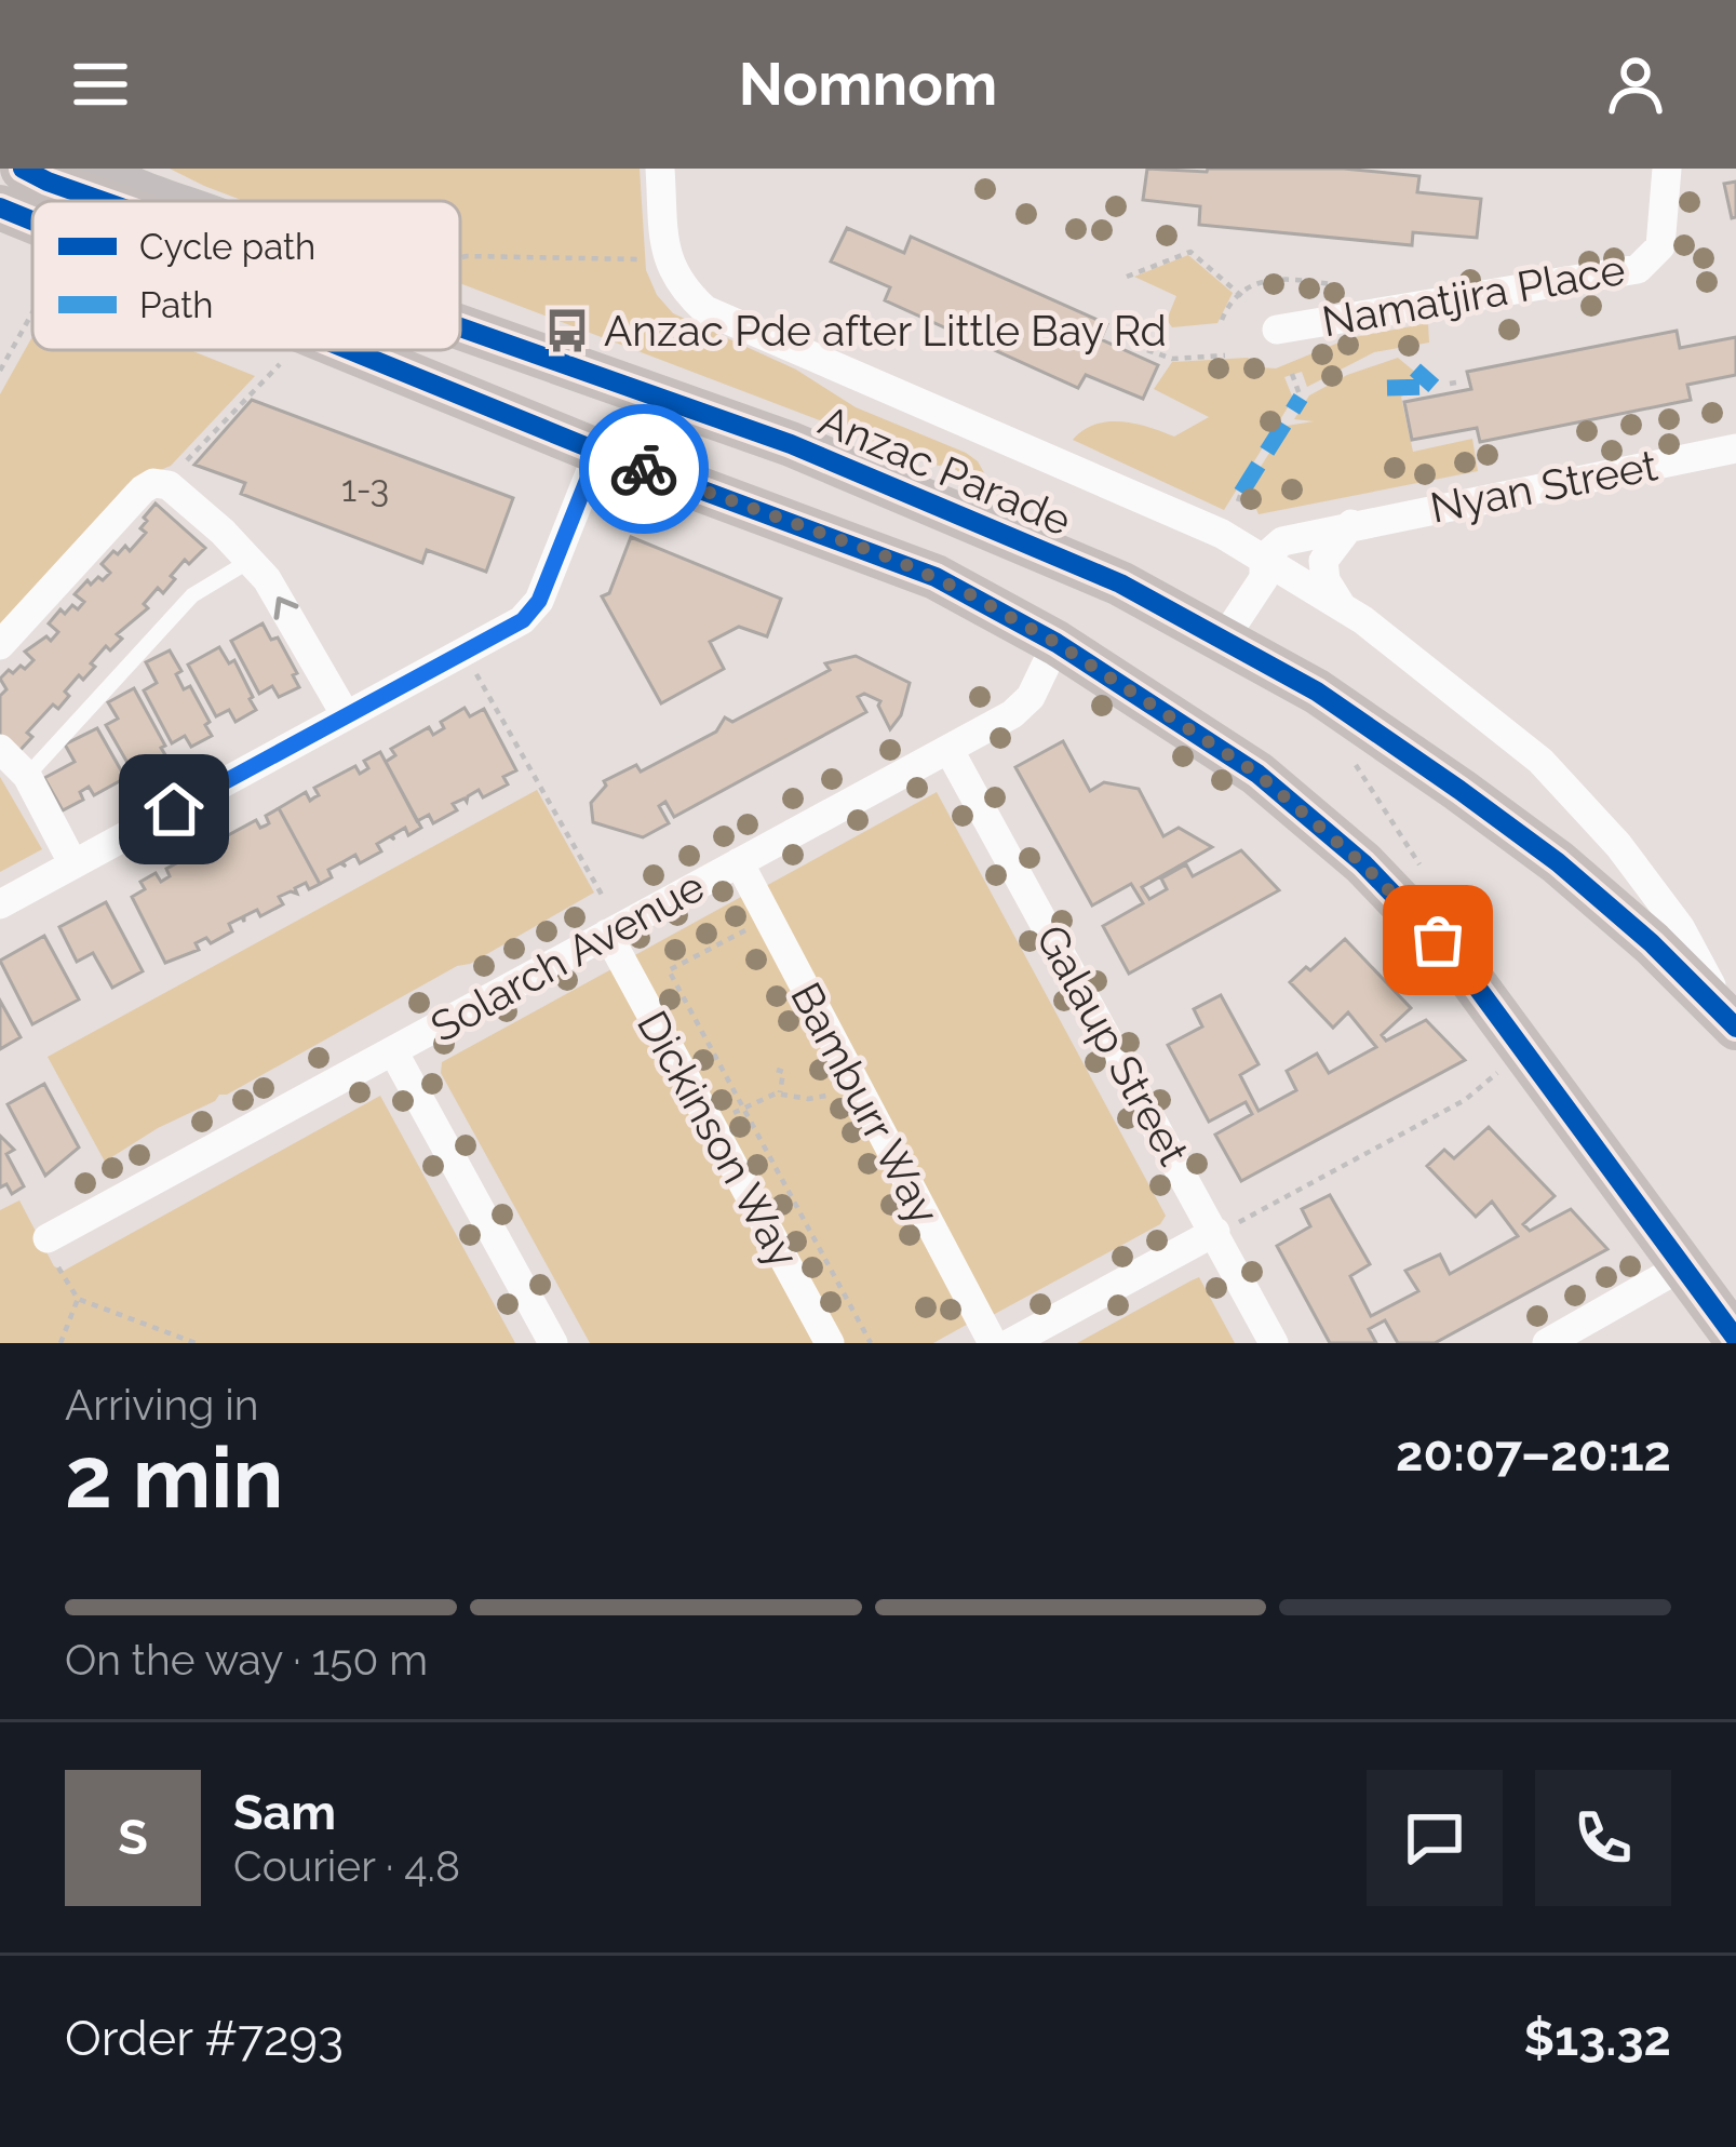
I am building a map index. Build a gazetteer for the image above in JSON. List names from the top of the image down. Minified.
{"streets":{"main road":["Anzac Parade"],"street":["Namatjira Place","Nyan Street","Solarch Avenue","Galaup Street","Bamburr Way","Dickinson Way"]},"crossings":[["Solarch Avenue","Galaup Street"],["Solarch Avenue","Bamburr Way"],["Solarch Avenue","Dickinson Way"]],"places":{"bus stop":["Anzac Pde after Little Bay Rd"]},"house_numbers":["1-3"],"legend":["Cycle path","Path"],"page":{"header":"Nomnom","heading":["2 min","Arriving in","20:07–20:12"],"panel":["Sam","Courier · 4.8","Order #7293","$13.32"],"bar":"On the way · 150 m","round":"S"}}
